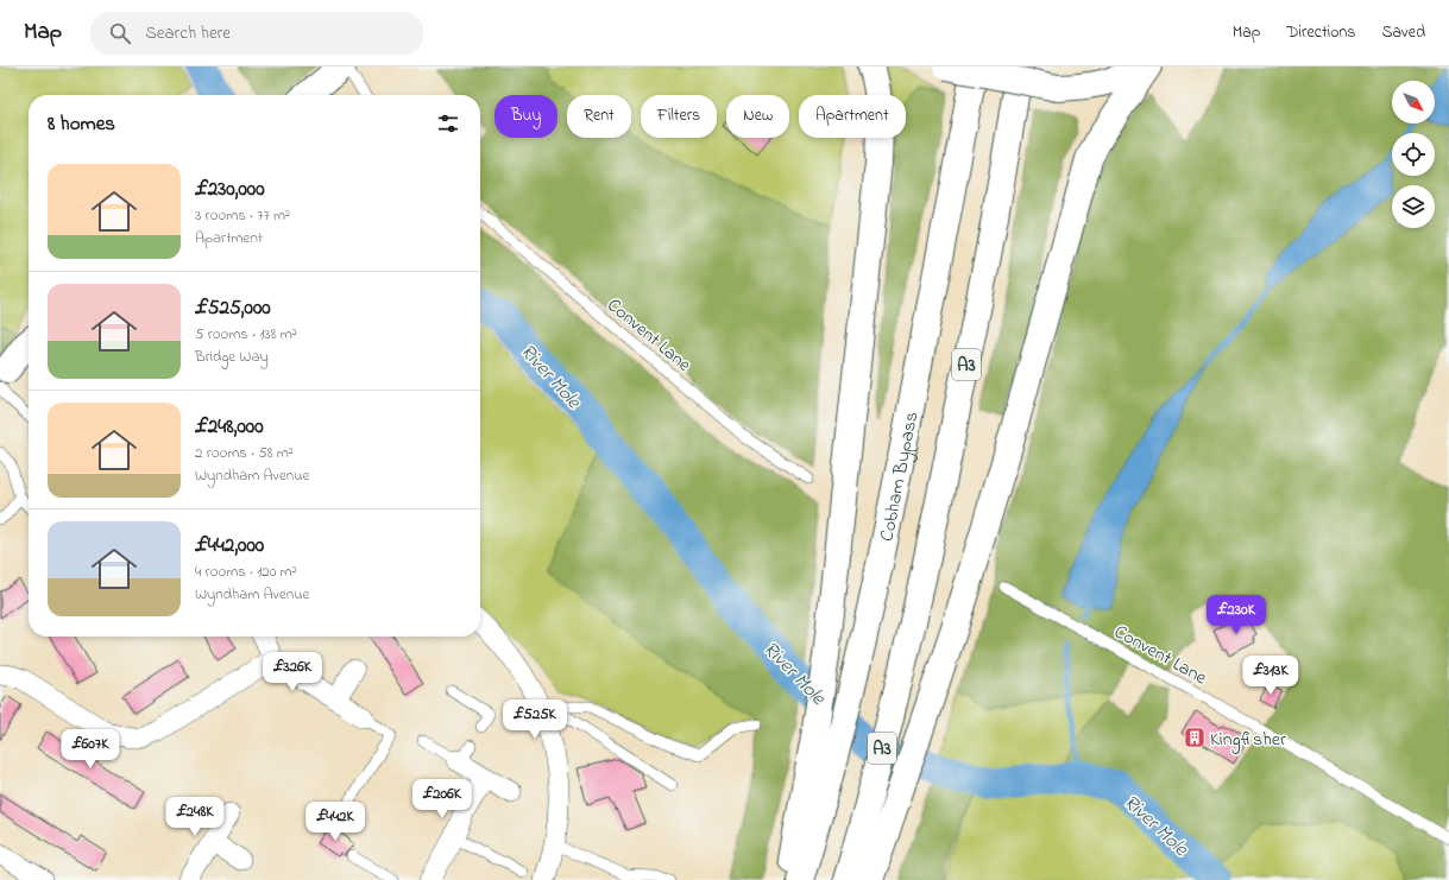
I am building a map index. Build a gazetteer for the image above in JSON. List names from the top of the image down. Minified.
{"streets":{"main road":["A3","Cobham Bypass"],"lane":["Convent Lane"]},"water":["River Mole"],"places":{"building":["Kingfisher"]},"north":"bottom right","page":{"header":"Map","search":"Search here","nav":["Map","Directions","Saved"],"chip":["Buy","Rent","Filters","New","Apartment"],"heading":"8 homes","list":[{"name":"£230,000","note":"3 rooms · 77 m² · Apartment"},{"name":"£525,000","note":"5 rooms · 138 m² · Bridge Way"},{"name":"£248,000","note":"2 rooms · 58 m² · Wyndham Avenue"},{"name":"£442,000","note":"4 rooms · 120 m² · Wyndham Avenue"}],"price":["£230K","£326K","£313K","£525K","£607K","£206K","£248K","£442K"]}}
